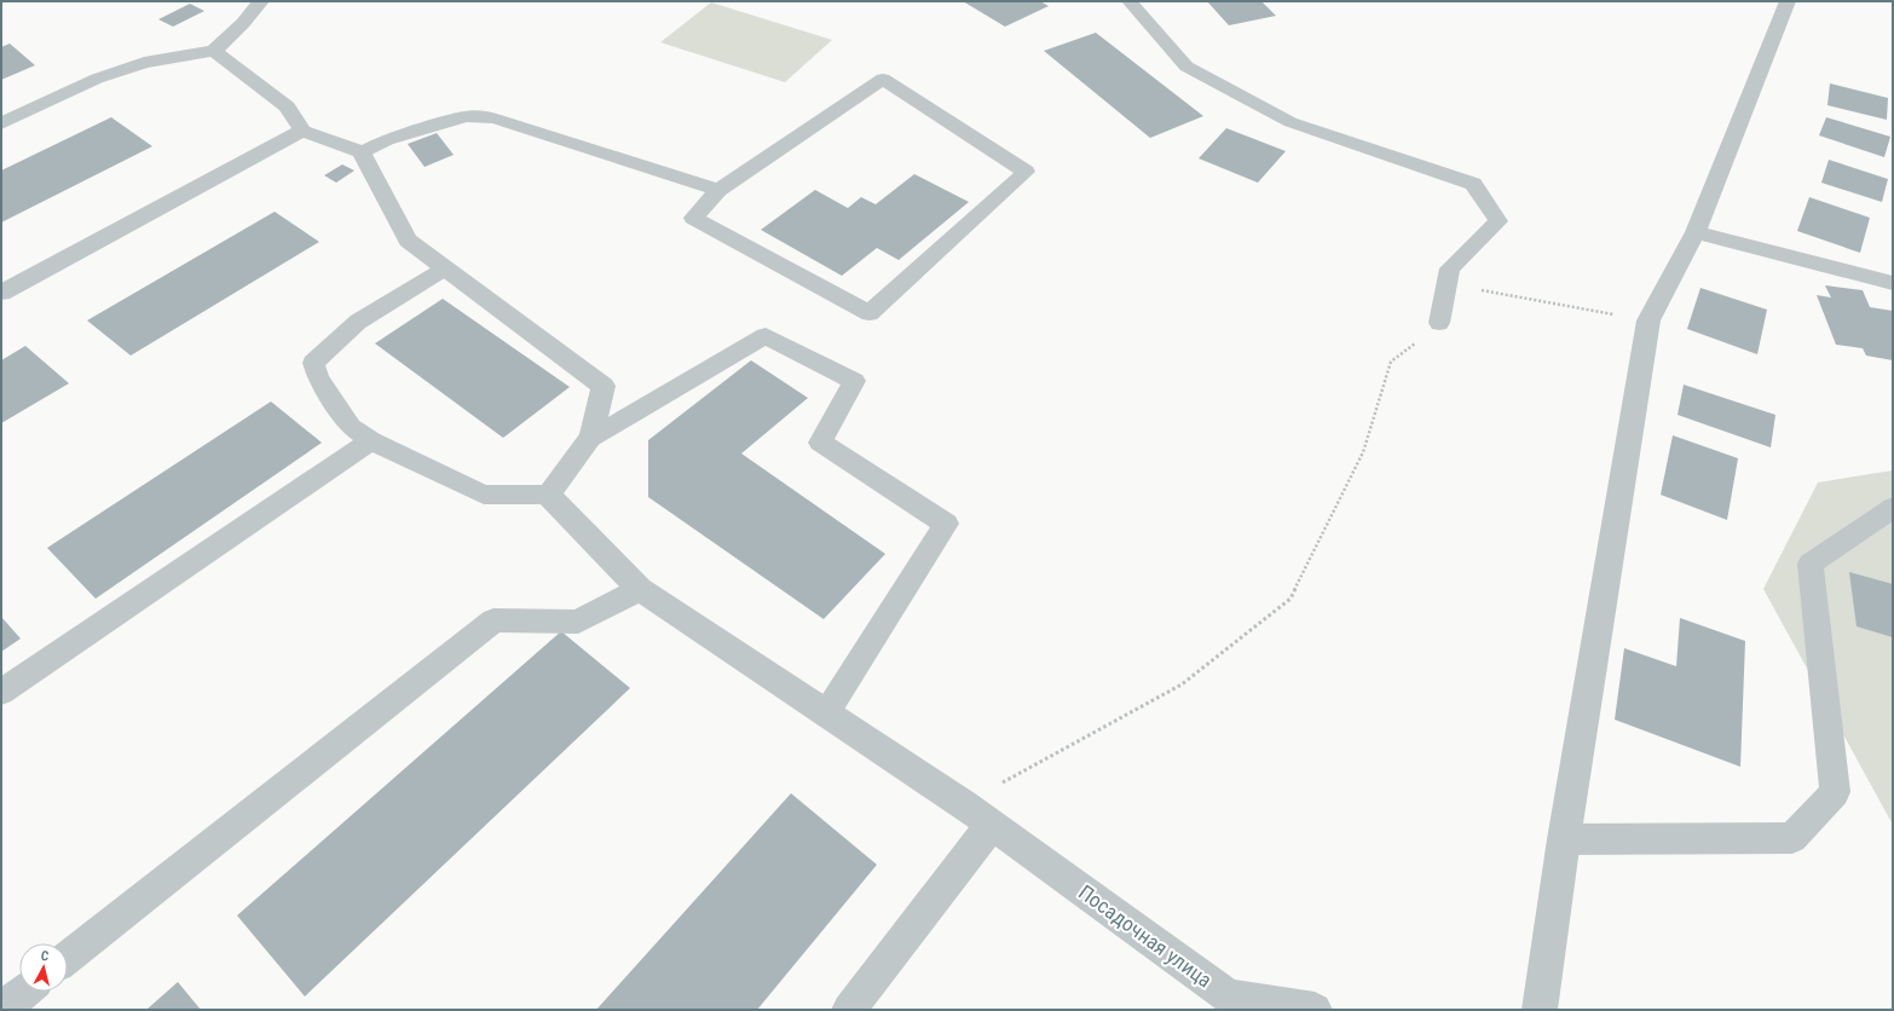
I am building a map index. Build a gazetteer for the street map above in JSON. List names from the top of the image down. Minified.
{"streets":{"street":["Посадочная улица"]},"north":"top"}
